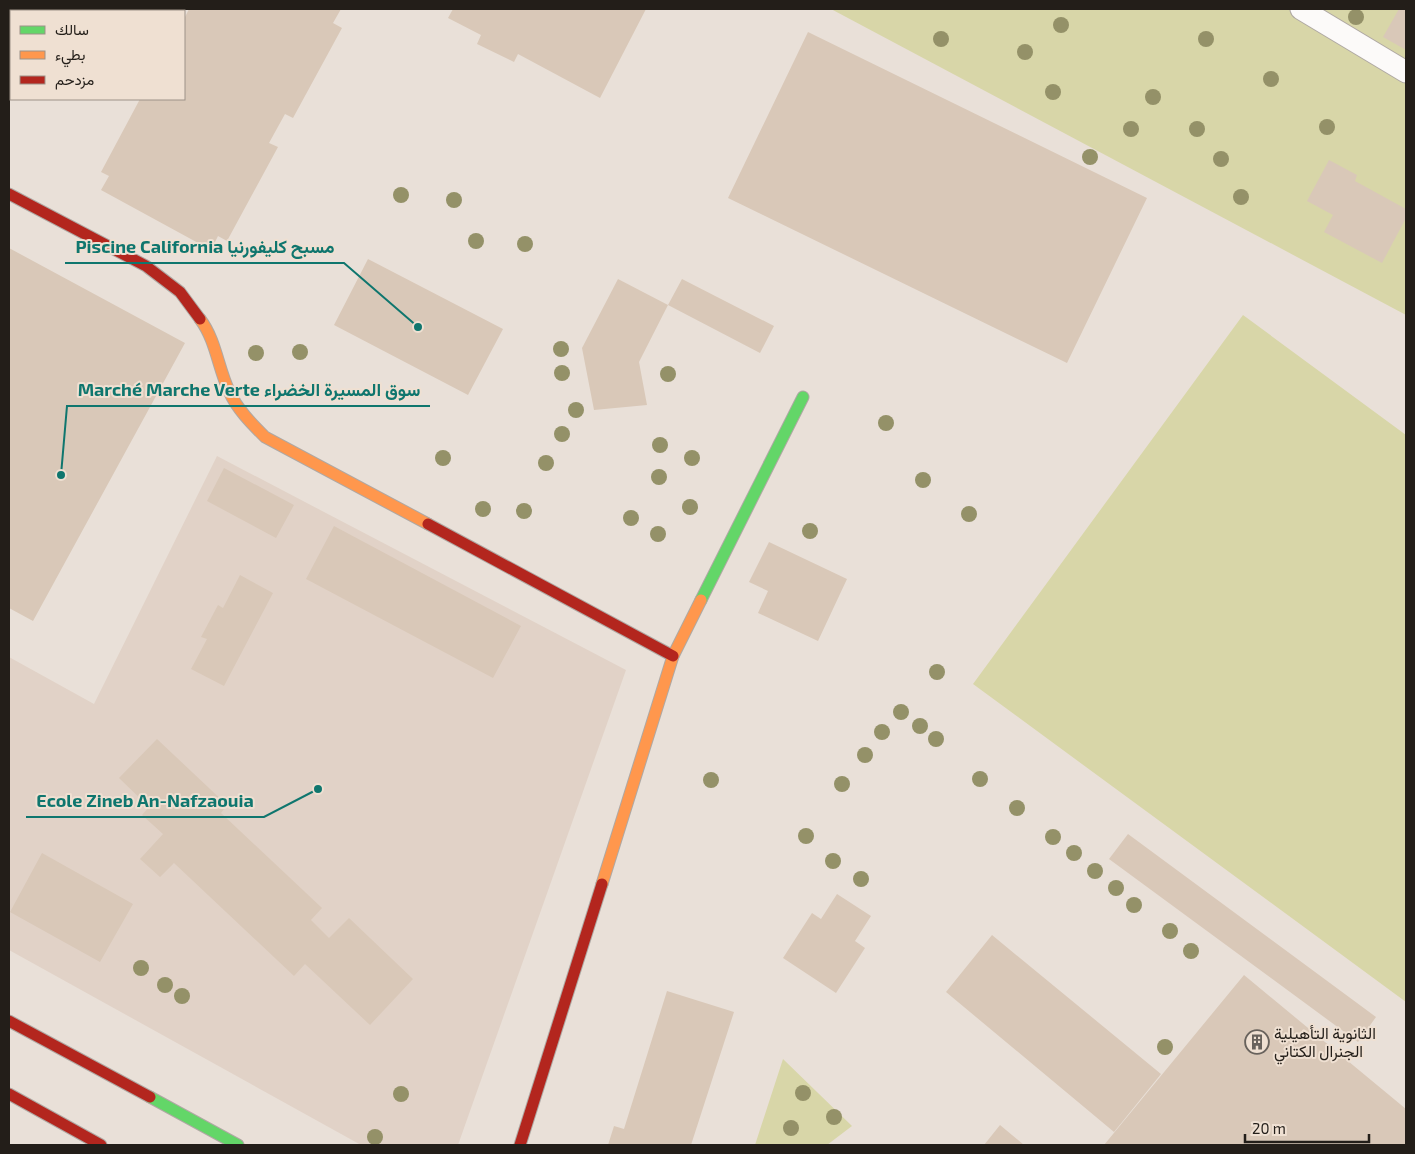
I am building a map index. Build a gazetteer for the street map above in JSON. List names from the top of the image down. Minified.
{"places":{"other":["Piscine California مسبح كليفورنيا","Marché Marche Verte سوق المسيرة الخضراء","Ecole Zineb An-Nafzaouia"],"building":["الثانوية التأهيلية الجنرال الكتاني"]},"legend":["سالك","بطيء","مزدحم"],"scale_bar":"20 m"}
